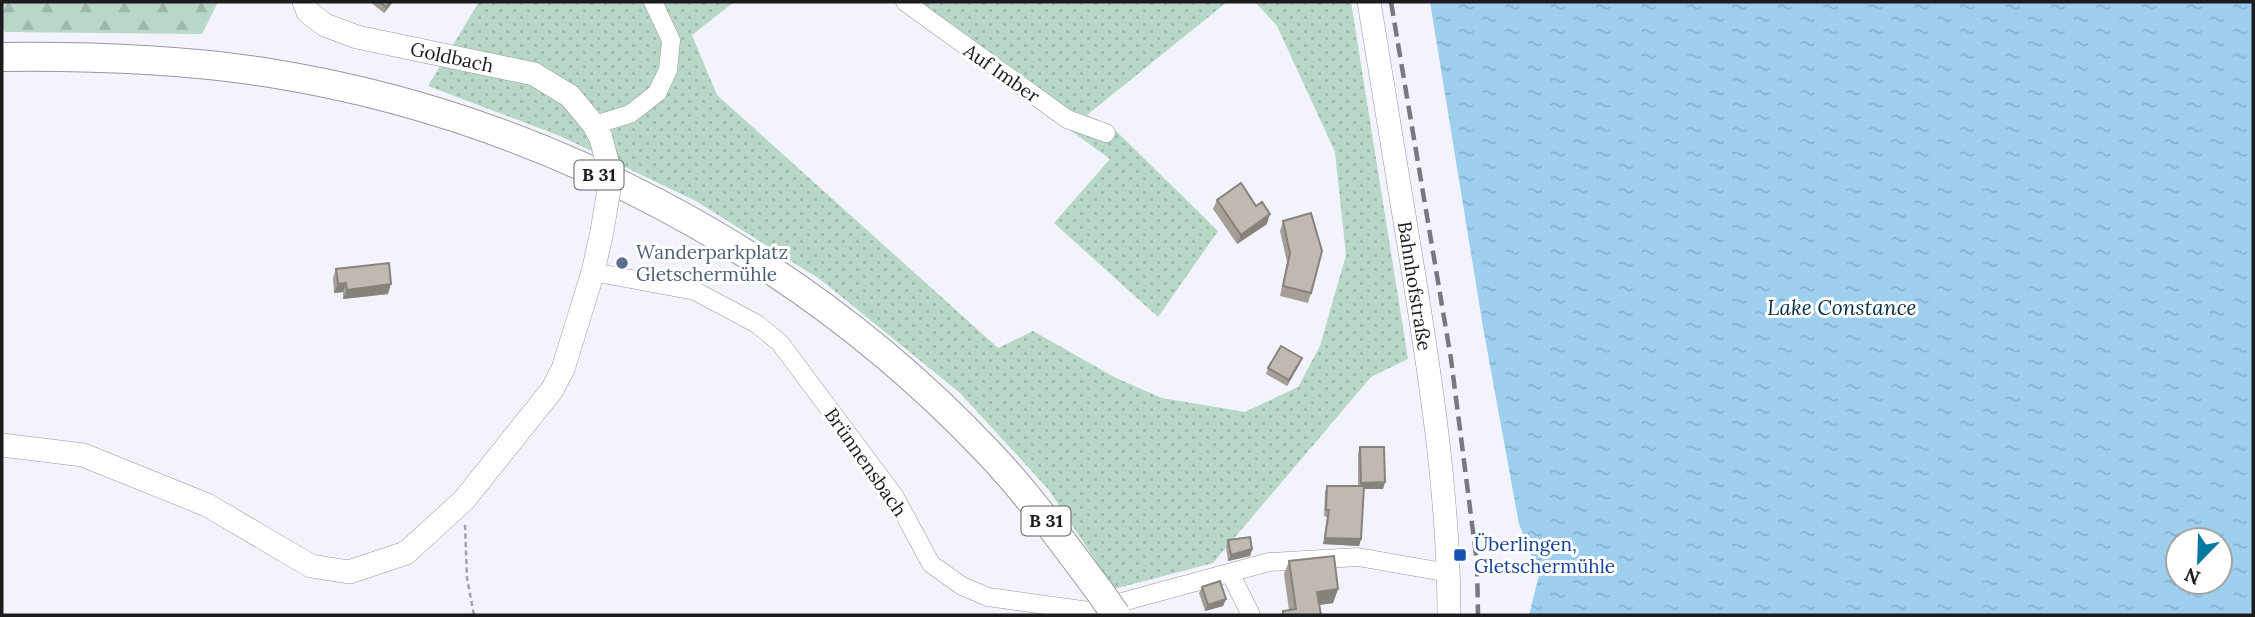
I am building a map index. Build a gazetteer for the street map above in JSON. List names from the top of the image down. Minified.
{"streets":{"main road":["B 31"],"street":["Goldbach","Auf Imber","Bahnhofstraße","Brünnensbach"]},"crossings":[["Bahnhofstraße","Brünnensbach"]],"water":["Lake Constance"],"places":{"other":["Wanderparkplatz Gletschermühle"],"transit":["Überlingen, Gletschermühle"]},"north":"bottom left"}
